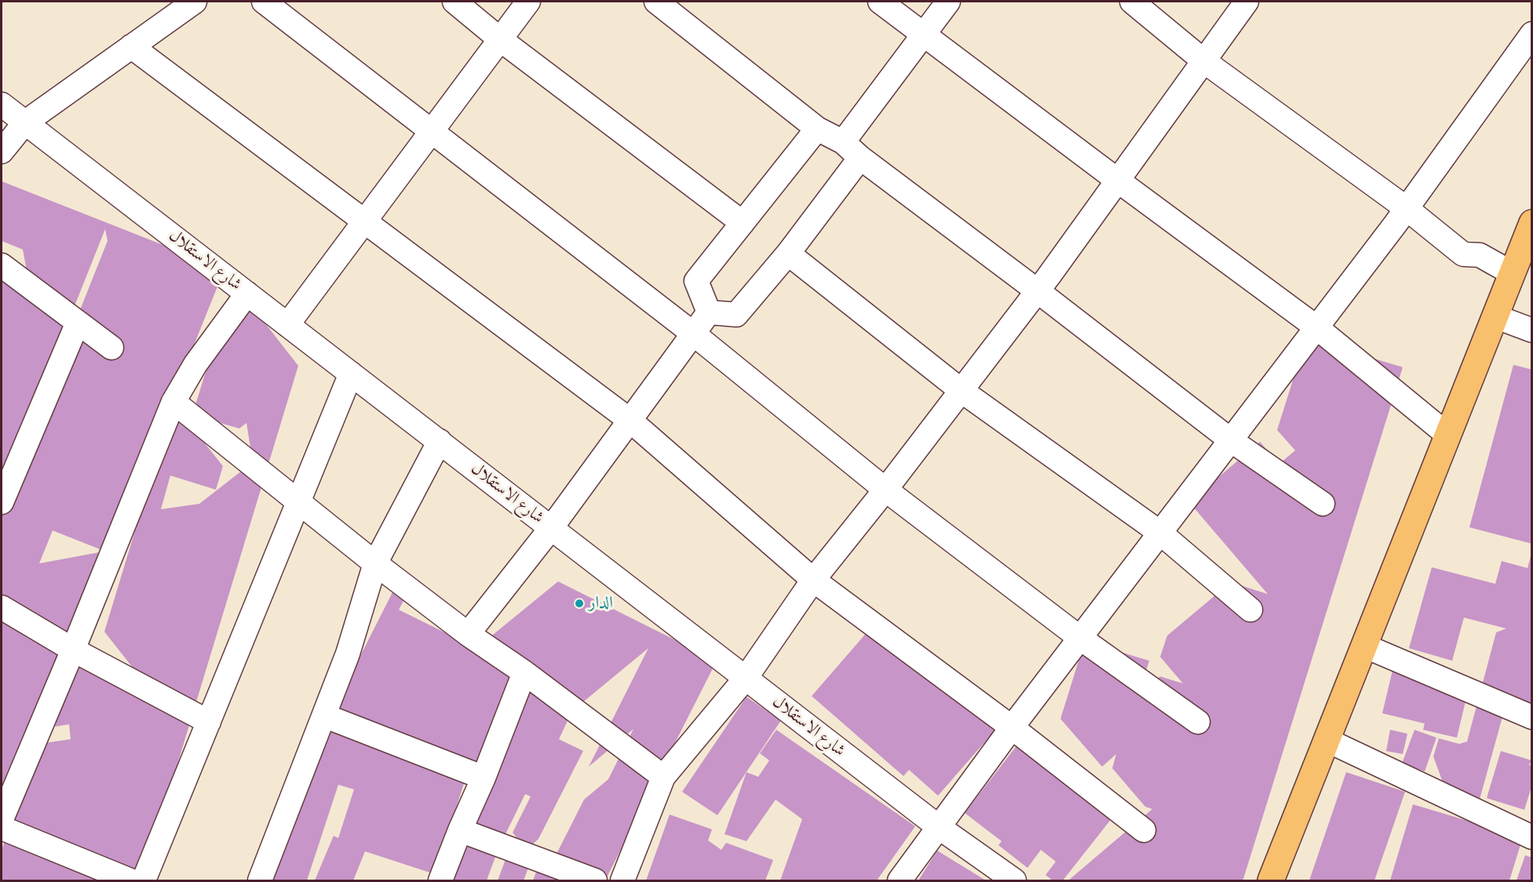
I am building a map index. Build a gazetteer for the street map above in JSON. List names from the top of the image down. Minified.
{"streets":{"street":["شارع الاستقلال"]},"places":["الدار"]}
